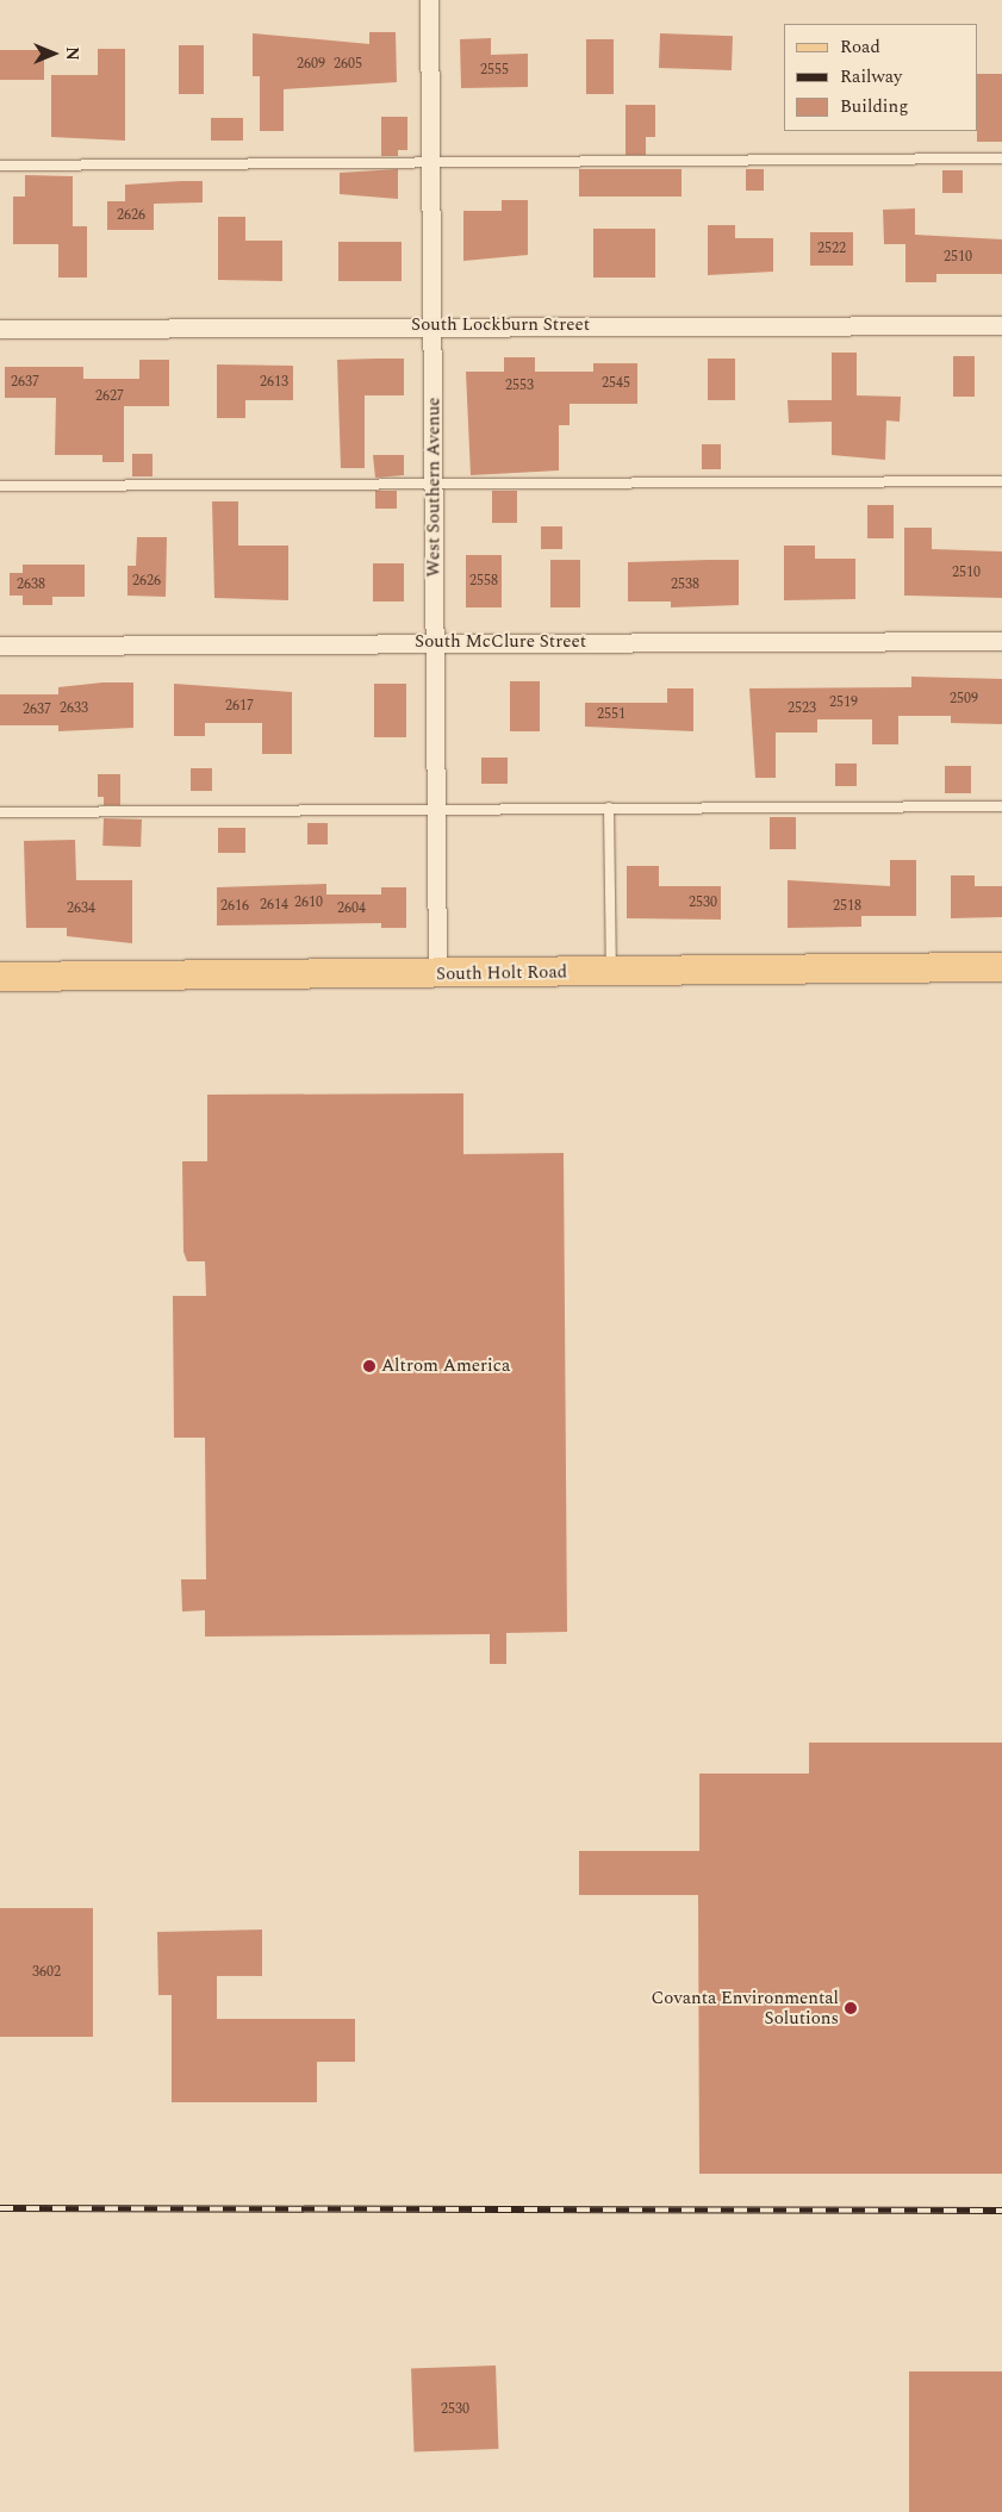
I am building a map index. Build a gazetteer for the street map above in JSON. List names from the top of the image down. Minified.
{"streets":{"main road":["South Holt Road"],"street":["South Lockburn Street","West Southern Avenue","South McClure Street"]},"crossings":[["South Lockburn Street","West Southern Avenue"],["West Southern Avenue","South McClure Street"],["West Southern Avenue","South Holt Road"]],"places":["Altrom America","Covanta Environmental Solutions"],"house_numbers":["2609","2605","2555","2626","2522","2510","2637","2613","2545","2553","2627","2510","2626","2558","2638","2538","2509","2519","2617","2633","2523","2637","2551","2610","2530","2614","2616","2518","2634","2604","3602","2530"],"legend":["Road","Railway","Building"],"north":"right"}
